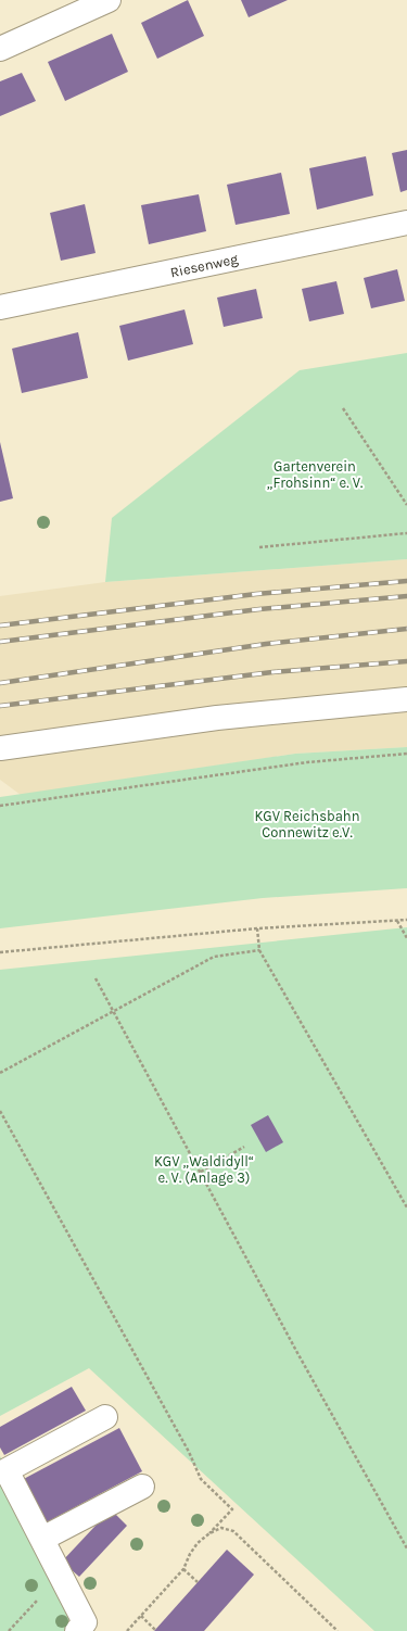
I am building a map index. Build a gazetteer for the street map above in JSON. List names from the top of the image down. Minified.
{"streets":{"street":["Riesenweg"]},"parks":["Gartenverein „Frohsinn“ e. V.","KGV Reichsbahn Connewitz e.V.","KGV „Waldidyll“ e. V. (Anlage 3)"]}
